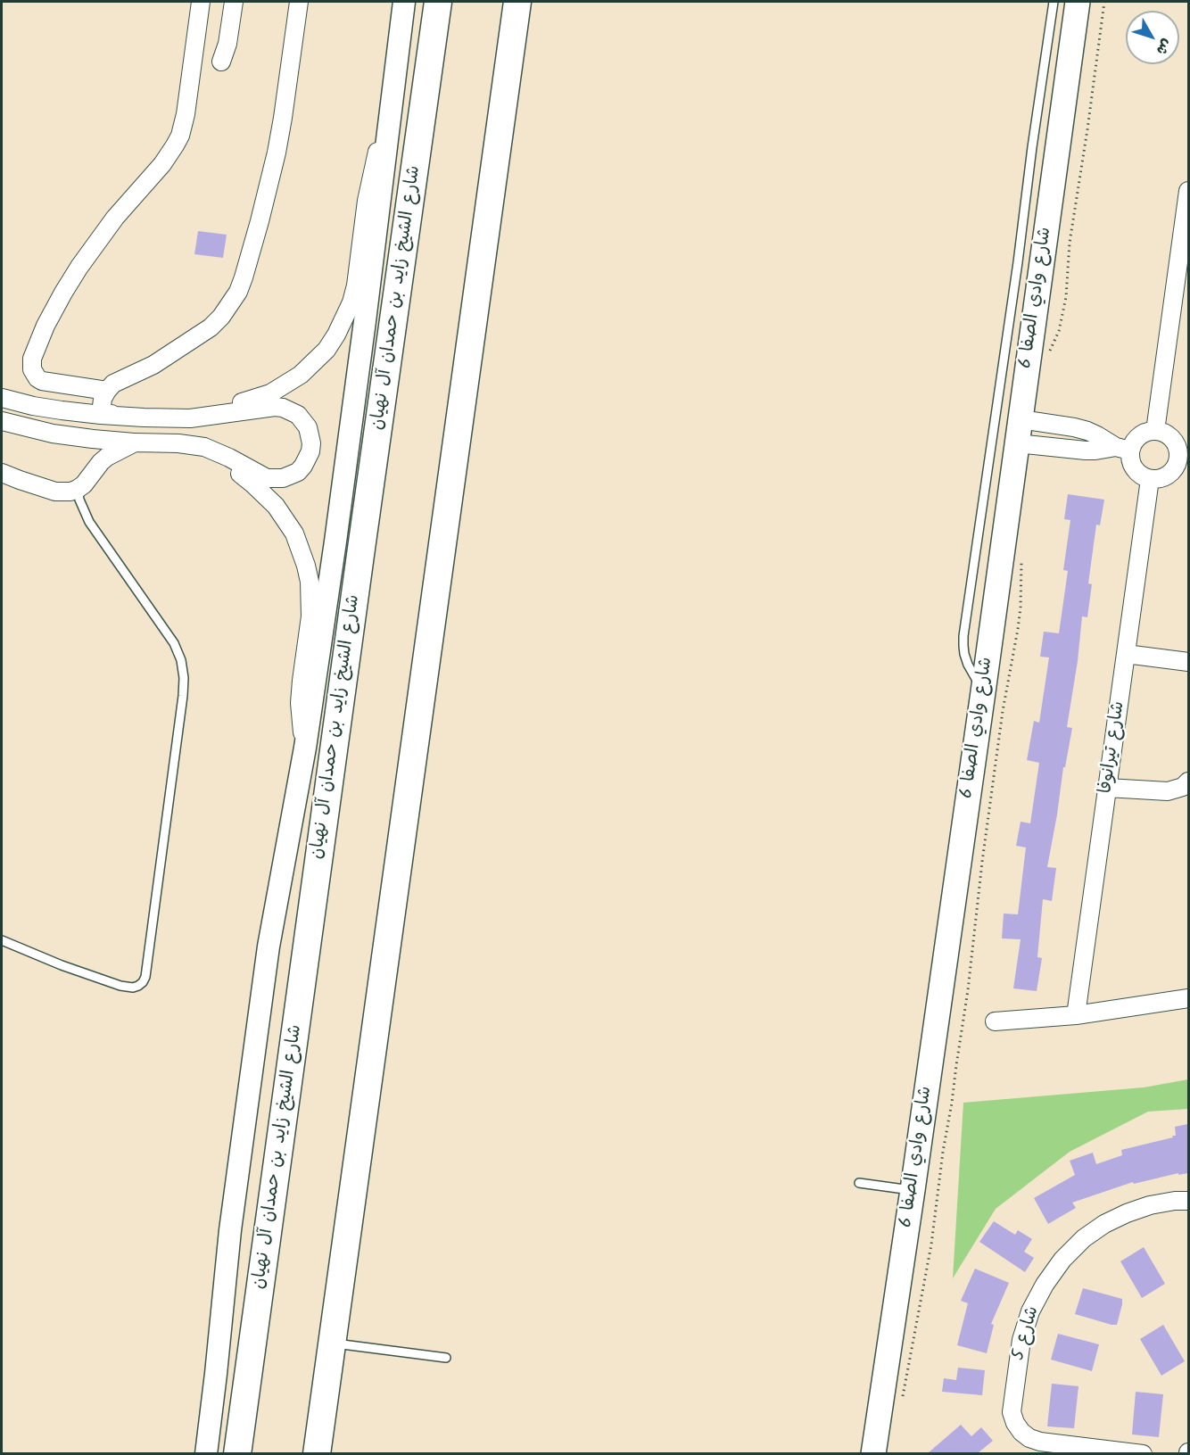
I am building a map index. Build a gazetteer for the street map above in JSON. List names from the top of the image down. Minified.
{"streets":{"main road":["شارع الشيخ زايد بن حمدان آل نهيان","شارع وادي الصفا 6"],"street":["شارع تيرانوفا","شارع 5"]},"north":"bottom right"}
